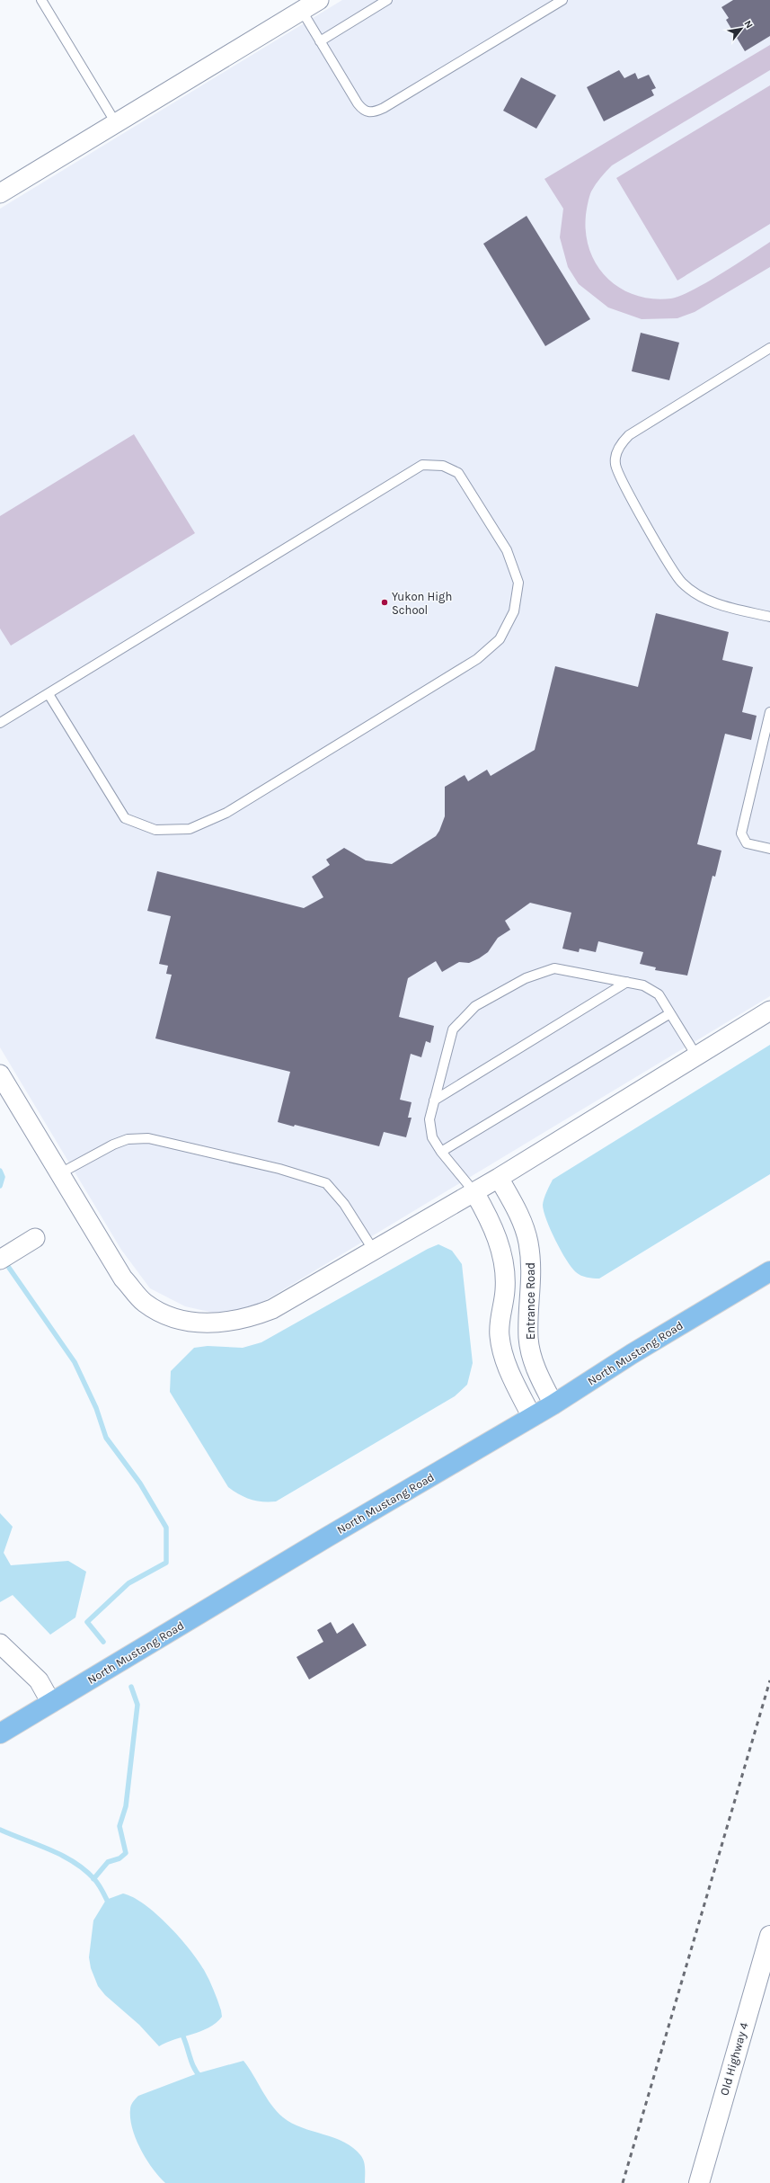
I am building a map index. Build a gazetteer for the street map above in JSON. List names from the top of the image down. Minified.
{"streets":{"main road":["North Mustang Road","Old Highway 4"],"street":["Entrance Road"]},"crossings":[["Entrance Road","North Mustang Road"]],"places":["Yukon High School"],"north":"top right"}
